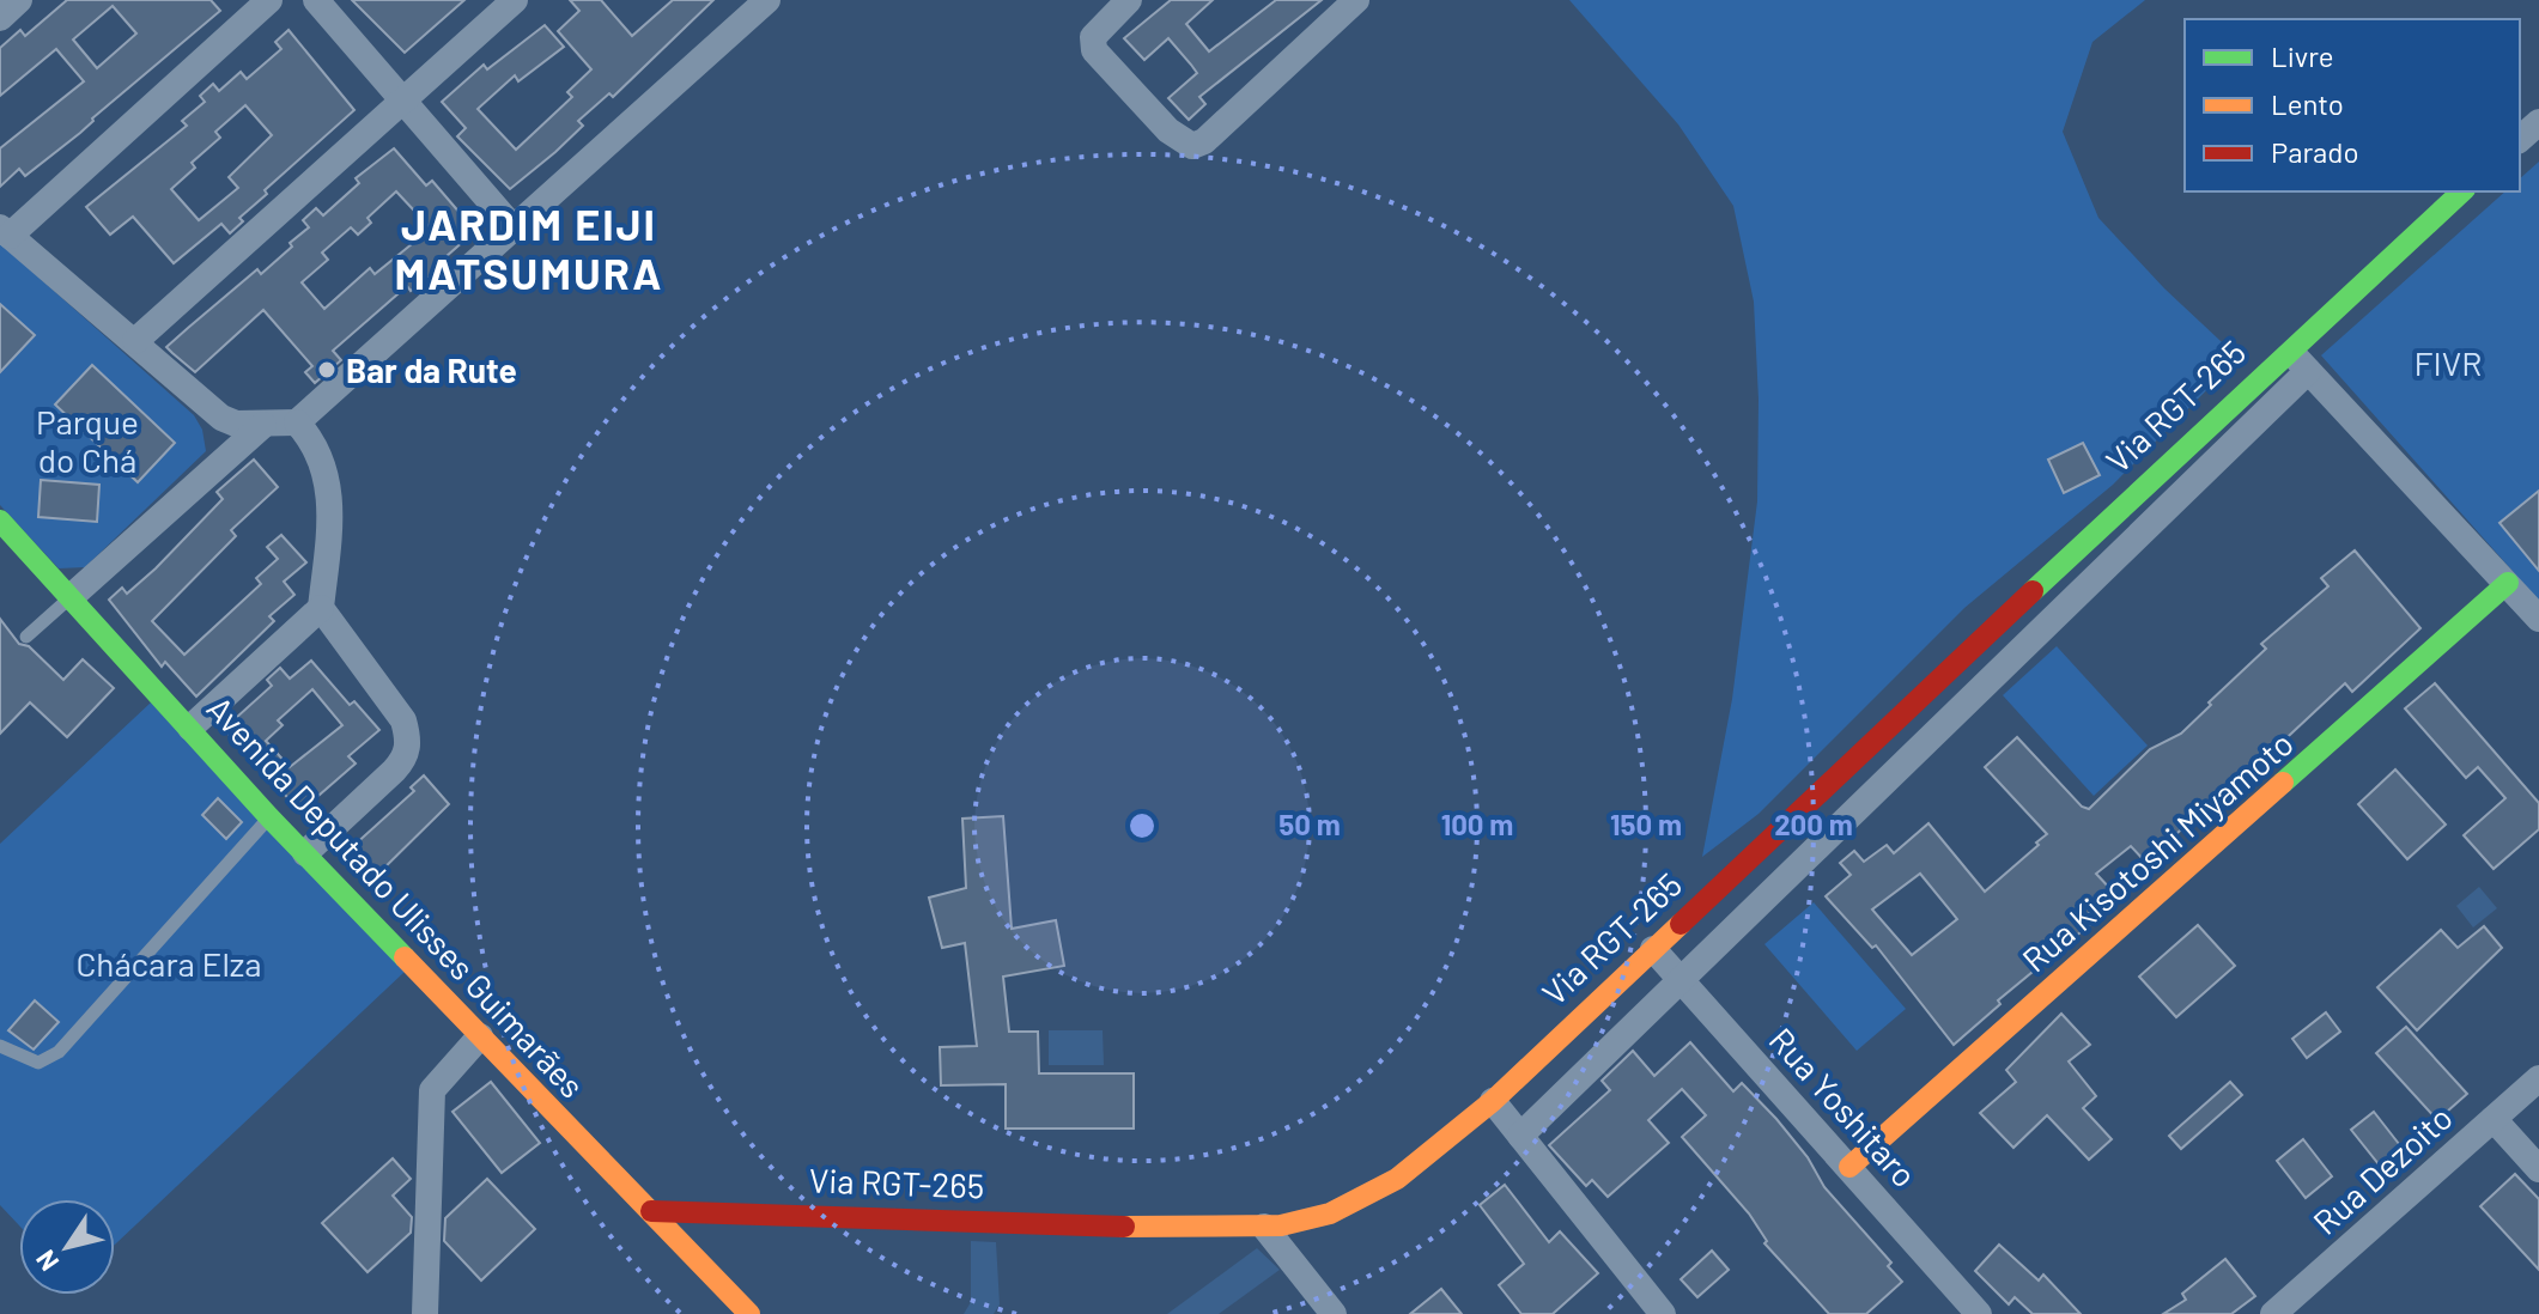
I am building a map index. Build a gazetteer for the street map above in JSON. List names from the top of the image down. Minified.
{"streets":{"street":["Via RGT-265","Rua Kisotoshi Miyamoto","Avenida Deputado Ulisses Guimarães","Rua Yoshitaro","Rua Dezoito"]},"crossings":[["Via RGT-265","Avenida Deputado Ulisses Guimarães"],["Via RGT-265","Rua Yoshitaro"],["Rua Kisotoshi Miyamoto","Rua Yoshitaro"]],"districts":["JARDIM EIJI MATSUMURA"],"parks":["FIVR","Parque do Chá","Chácara Elza"],"places":["Bar da Rute"],"legend":["Livre","Lento","Parado"],"north":"bottom left","rings":["50 m","100 m","150 m","200 m"]}
